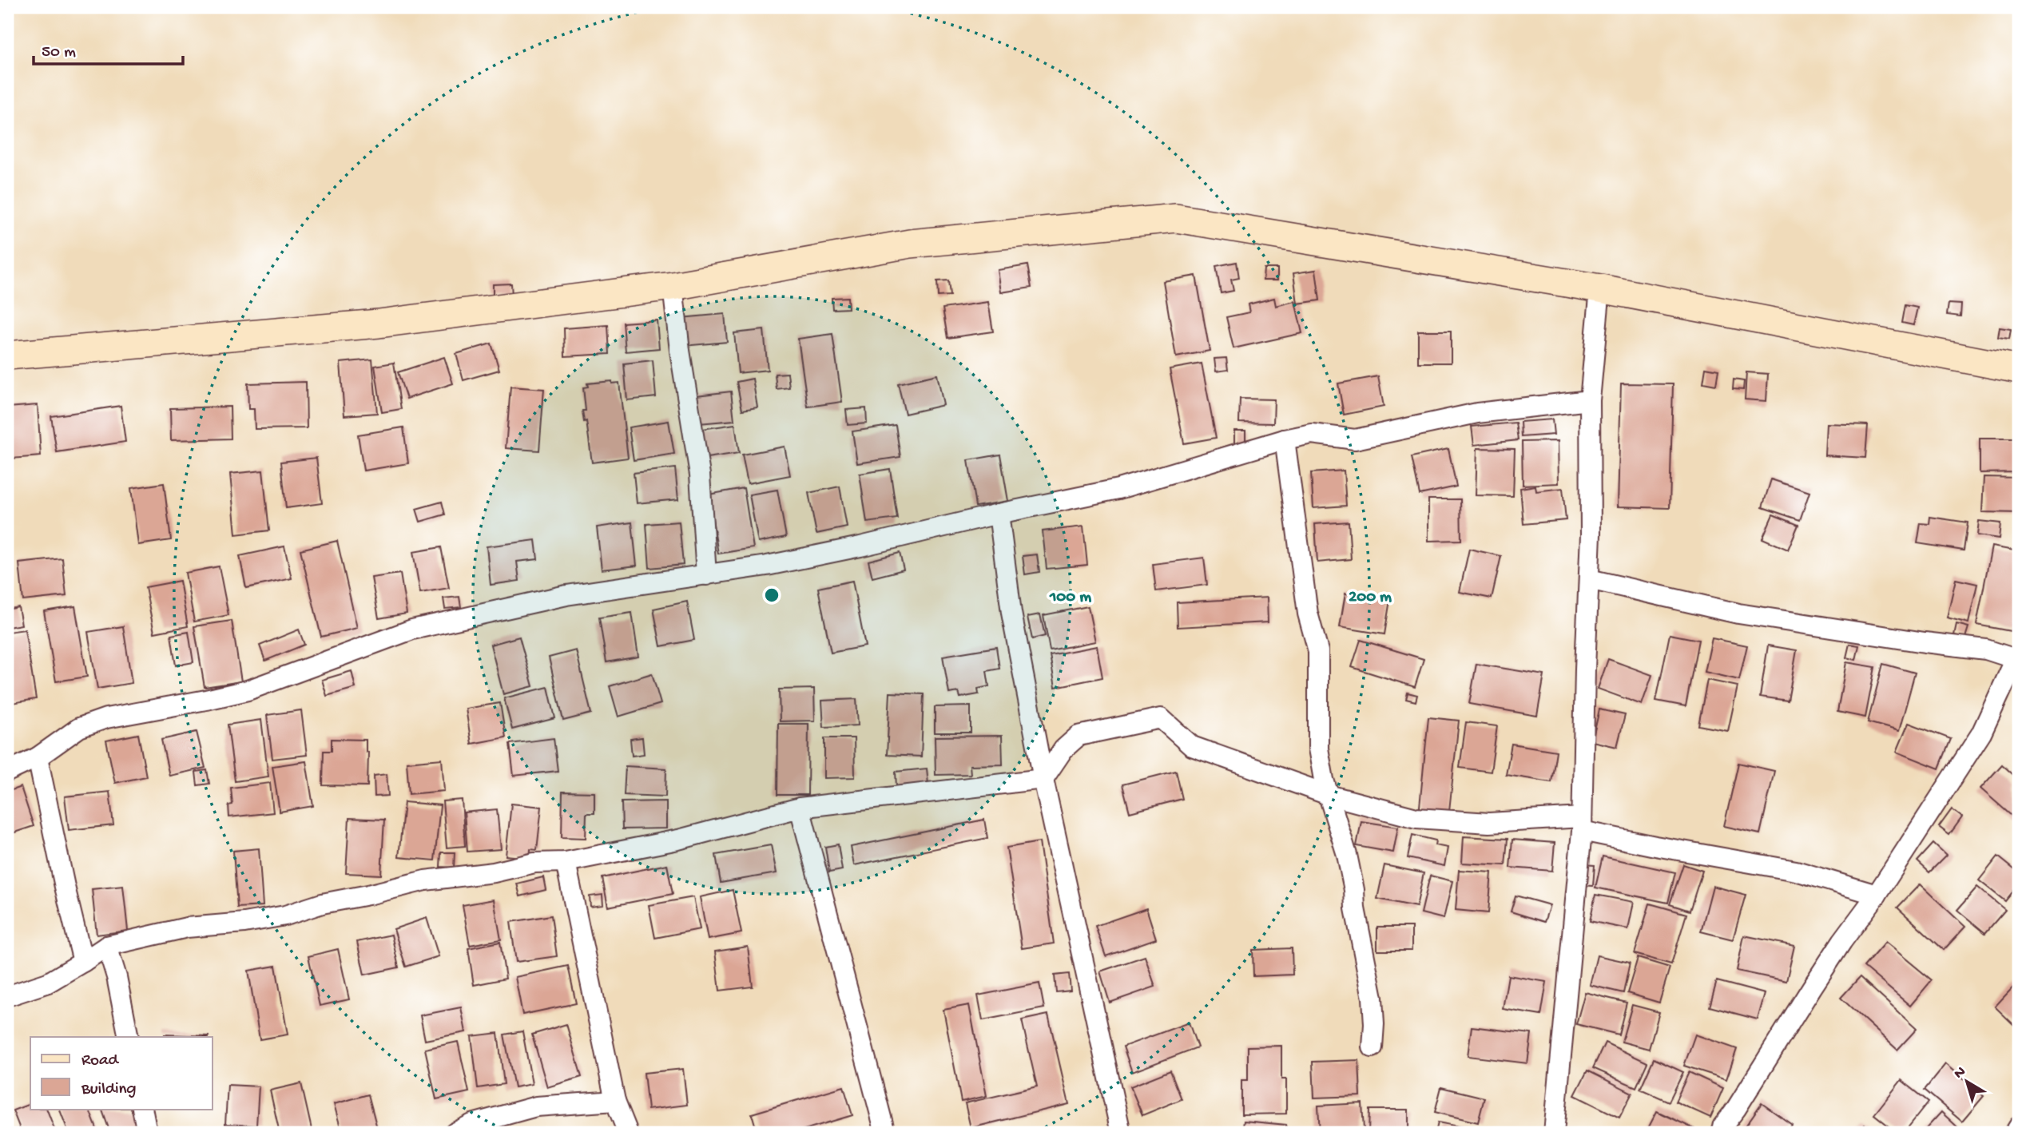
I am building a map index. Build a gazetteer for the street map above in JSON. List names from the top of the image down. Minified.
{"legend":["Road","Building"],"scale_bar":"50 m","north":"top left","rings":["100 m","200 m"]}
